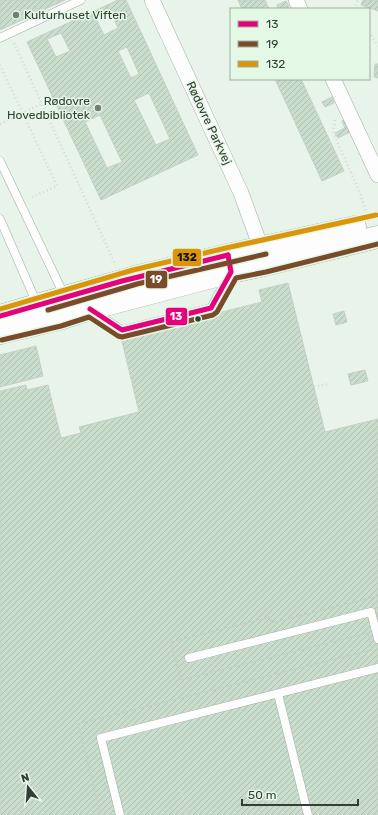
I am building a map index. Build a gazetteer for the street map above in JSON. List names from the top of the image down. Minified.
{"streets":{"street":["Rødovre Parkvej"]},"places":["Kulturhuset Viften","Rødovre Hovedbibliotek"],"lines":["transit line 132","transit line 19","transit line 13"],"legend":["13","19","132"],"scale_bar":"50 m","north":"top"}
